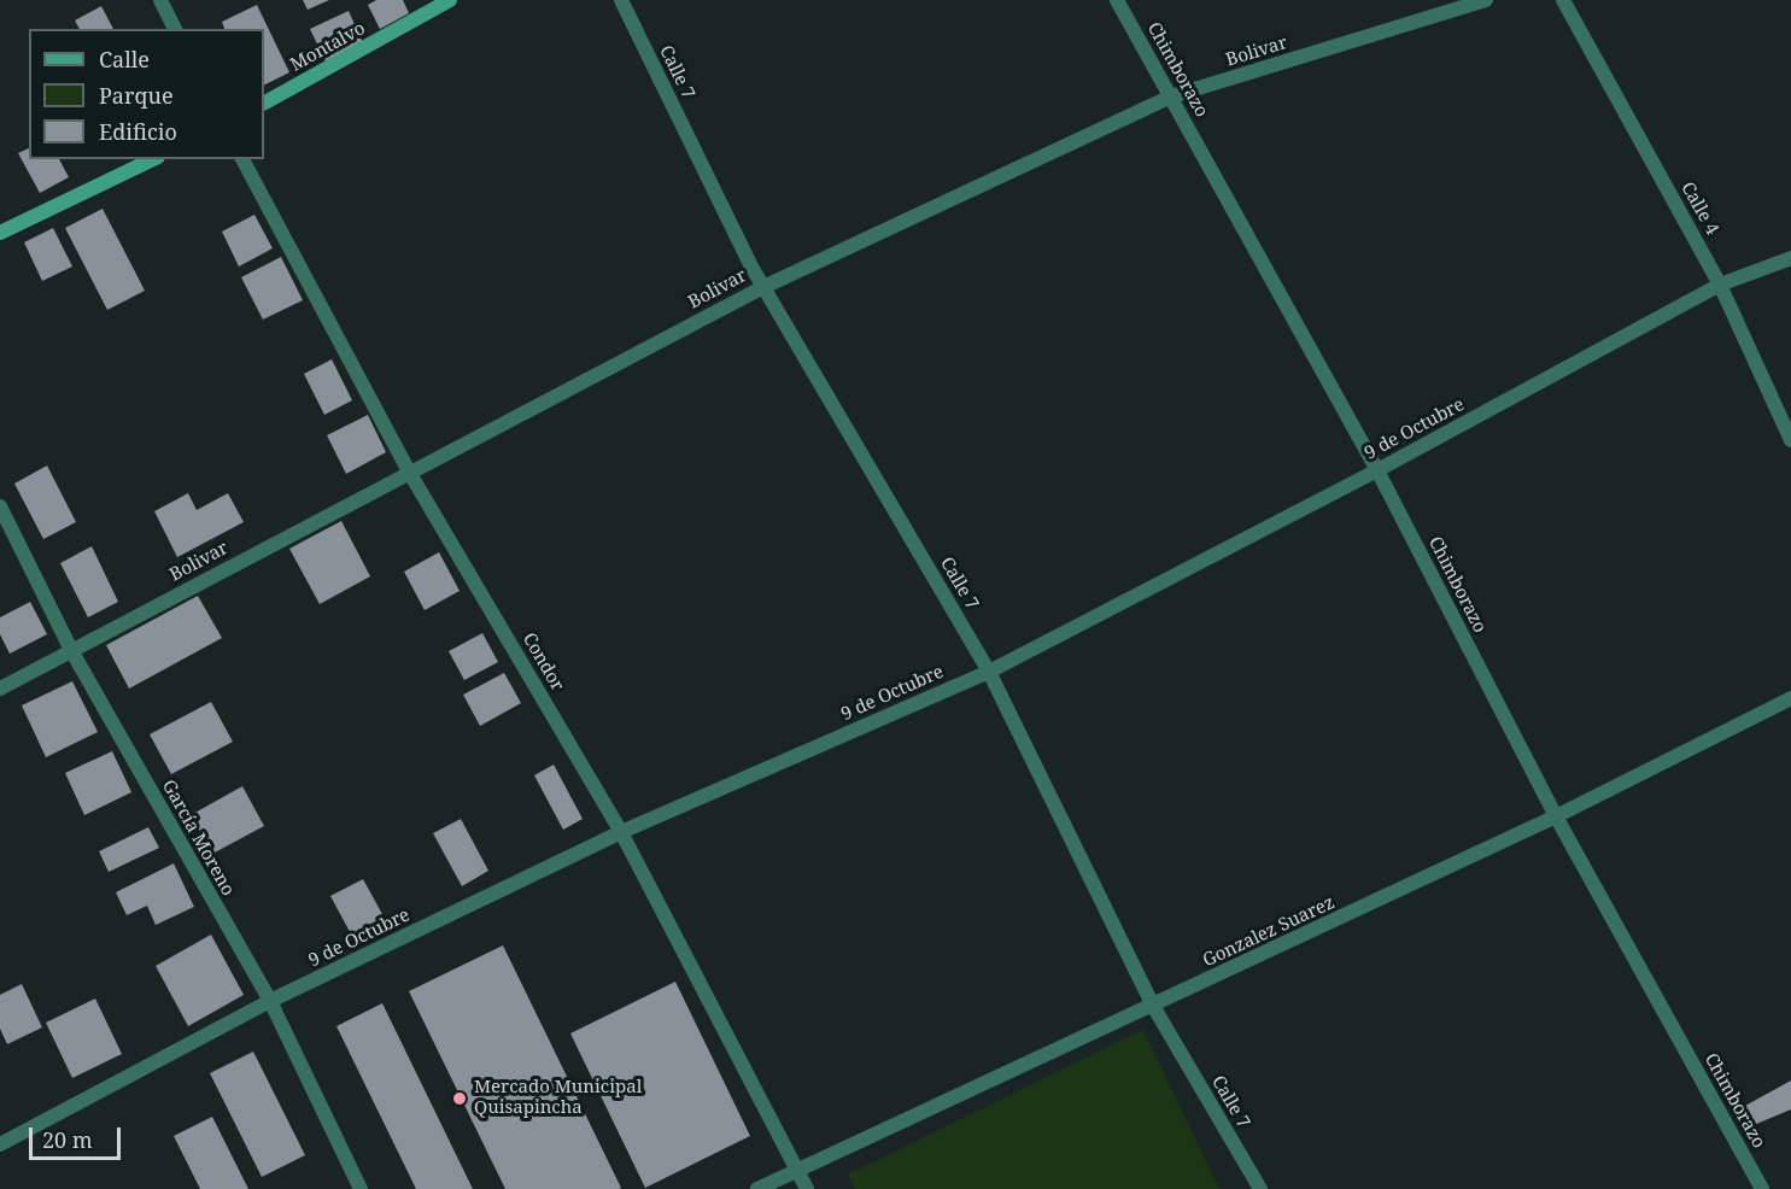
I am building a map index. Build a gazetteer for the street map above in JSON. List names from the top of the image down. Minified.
{"streets":{"street":["Montalvo","Bolivar","Chimborazo","Calle 7","Calle 4","9 de Octubre","Condor","García Moreno","Gonzalez Suarez"]},"crossings":[["Bolivar","Chimborazo"],["Bolivar","Calle 7"],["Bolivar","Condor"],["Bolivar","García Moreno"],["Chimborazo","9 de Octubre"],["Chimborazo","Gonzalez Suarez"],["Calle 7","9 de Octubre"],["Calle 7","Gonzalez Suarez"],["Calle 4","9 de Octubre"],["9 de Octubre","Condor"],["9 de Octubre","García Moreno"],["Condor","Gonzalez Suarez"]],"places":["Mercado Municipal Quisapincha"],"legend":["Calle","Parque","Edificio"],"scale_bar":"20 m"}
